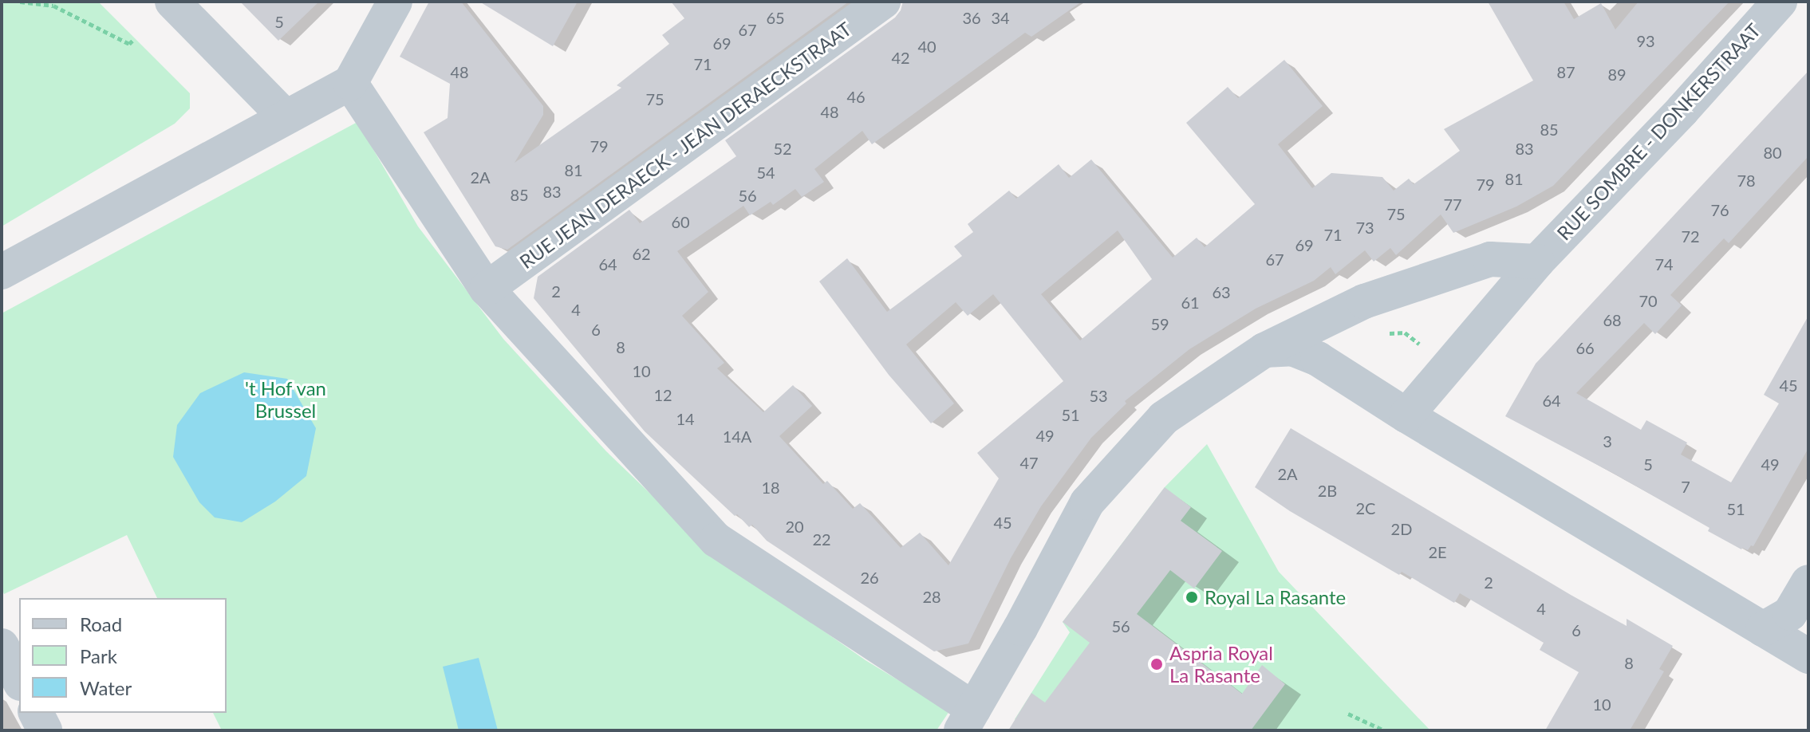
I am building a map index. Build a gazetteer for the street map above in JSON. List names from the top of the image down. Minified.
{"streets":{"street":["RUE SOMBRE - DONKERSTRAAT","RUE JEAN DERAECK - JEAN DERAECKSTRAAT"]},"parks":["'t Hof van Brussel"],"places":["Royal La Rasante","Aspria Royal La Rasante"],"house_numbers":["65","36","34","5","67","93","69","40","42","71","48","87","89","46","75","48","85","79","52","83","80","81","54","2A","81","78","79","83","85","56","77","76","75","60","73","71","72","69","62","67","64","74","2","63","70","61","4","68","59","6","8","66","10","45","12","53","64","51","14","49","14A","3","47","5","49","2A","7","18","2B","2C","51","45","20","2D","22","2E","26","2","28","4","56","6","8","10"],"legend":["Road","Park","Water"]}
